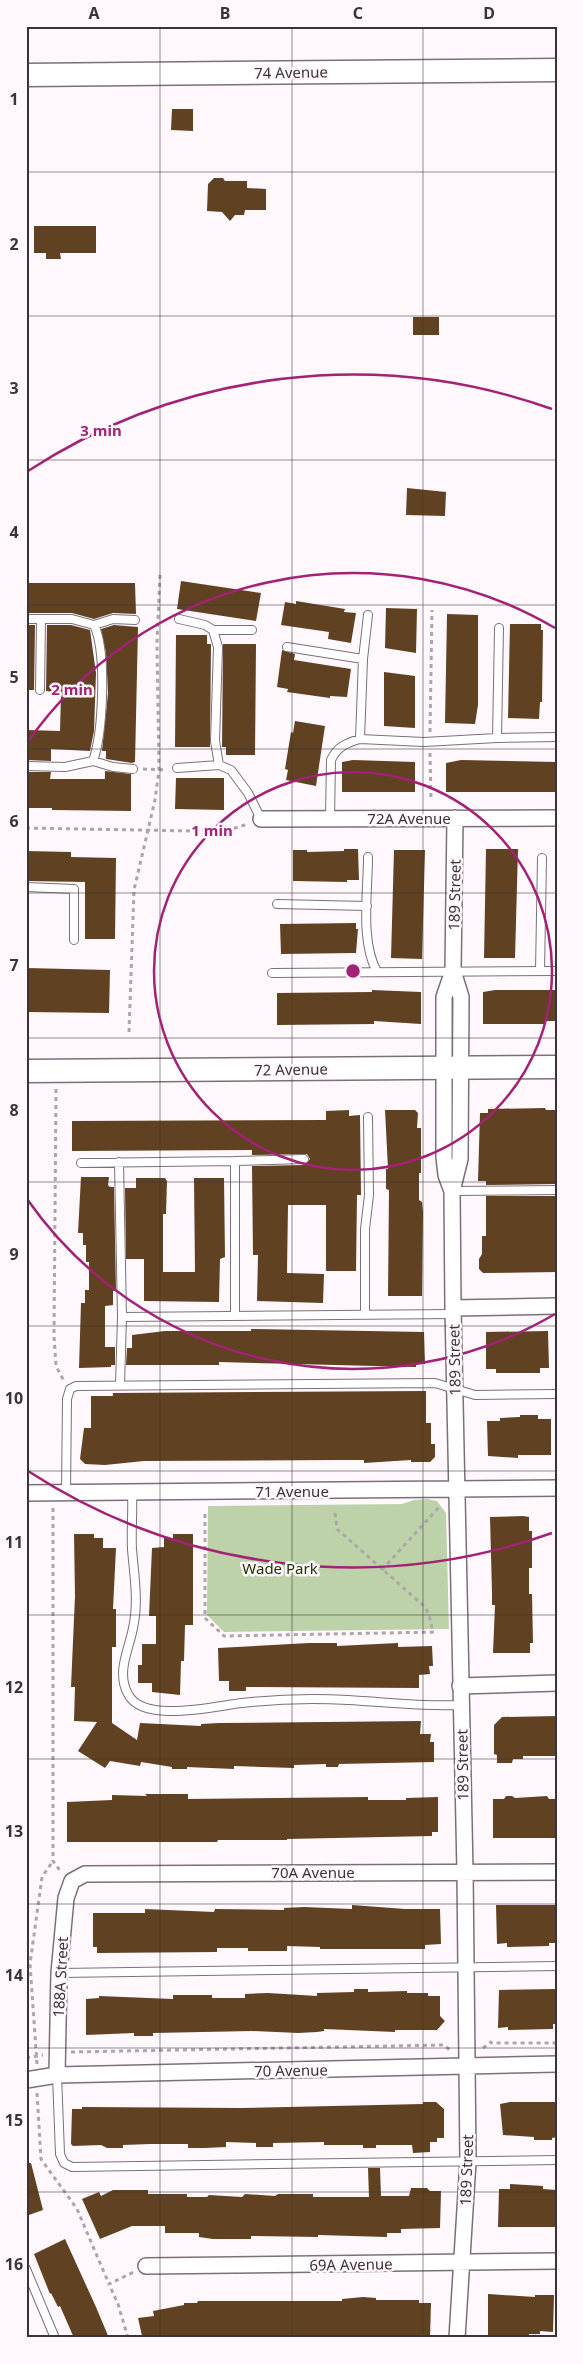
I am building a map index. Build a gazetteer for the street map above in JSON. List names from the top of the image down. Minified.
{"streets":{"street":["74 Avenue","72A Avenue","189 Street","72 Avenue","71 Avenue","70A Avenue","188A Street","70 Avenue","69A Avenue"]},"crossings":[["72A Avenue","189 Street"],["189 Street","72 Avenue"],["189 Street","71 Avenue"],["189 Street","70A Avenue"],["189 Street","70 Avenue"],["189 Street","69A Avenue"],["70A Avenue","188A Street"],["188A Street","70 Avenue"]],"parks":["Wade Park"],"grid":{"columns":["A","B","C","D"],"rows":["1","2","3","4","5","6","7","8","9","10","11","12","13","14","15","16"]},"rings":["3 min","2 min","1 min"]}
